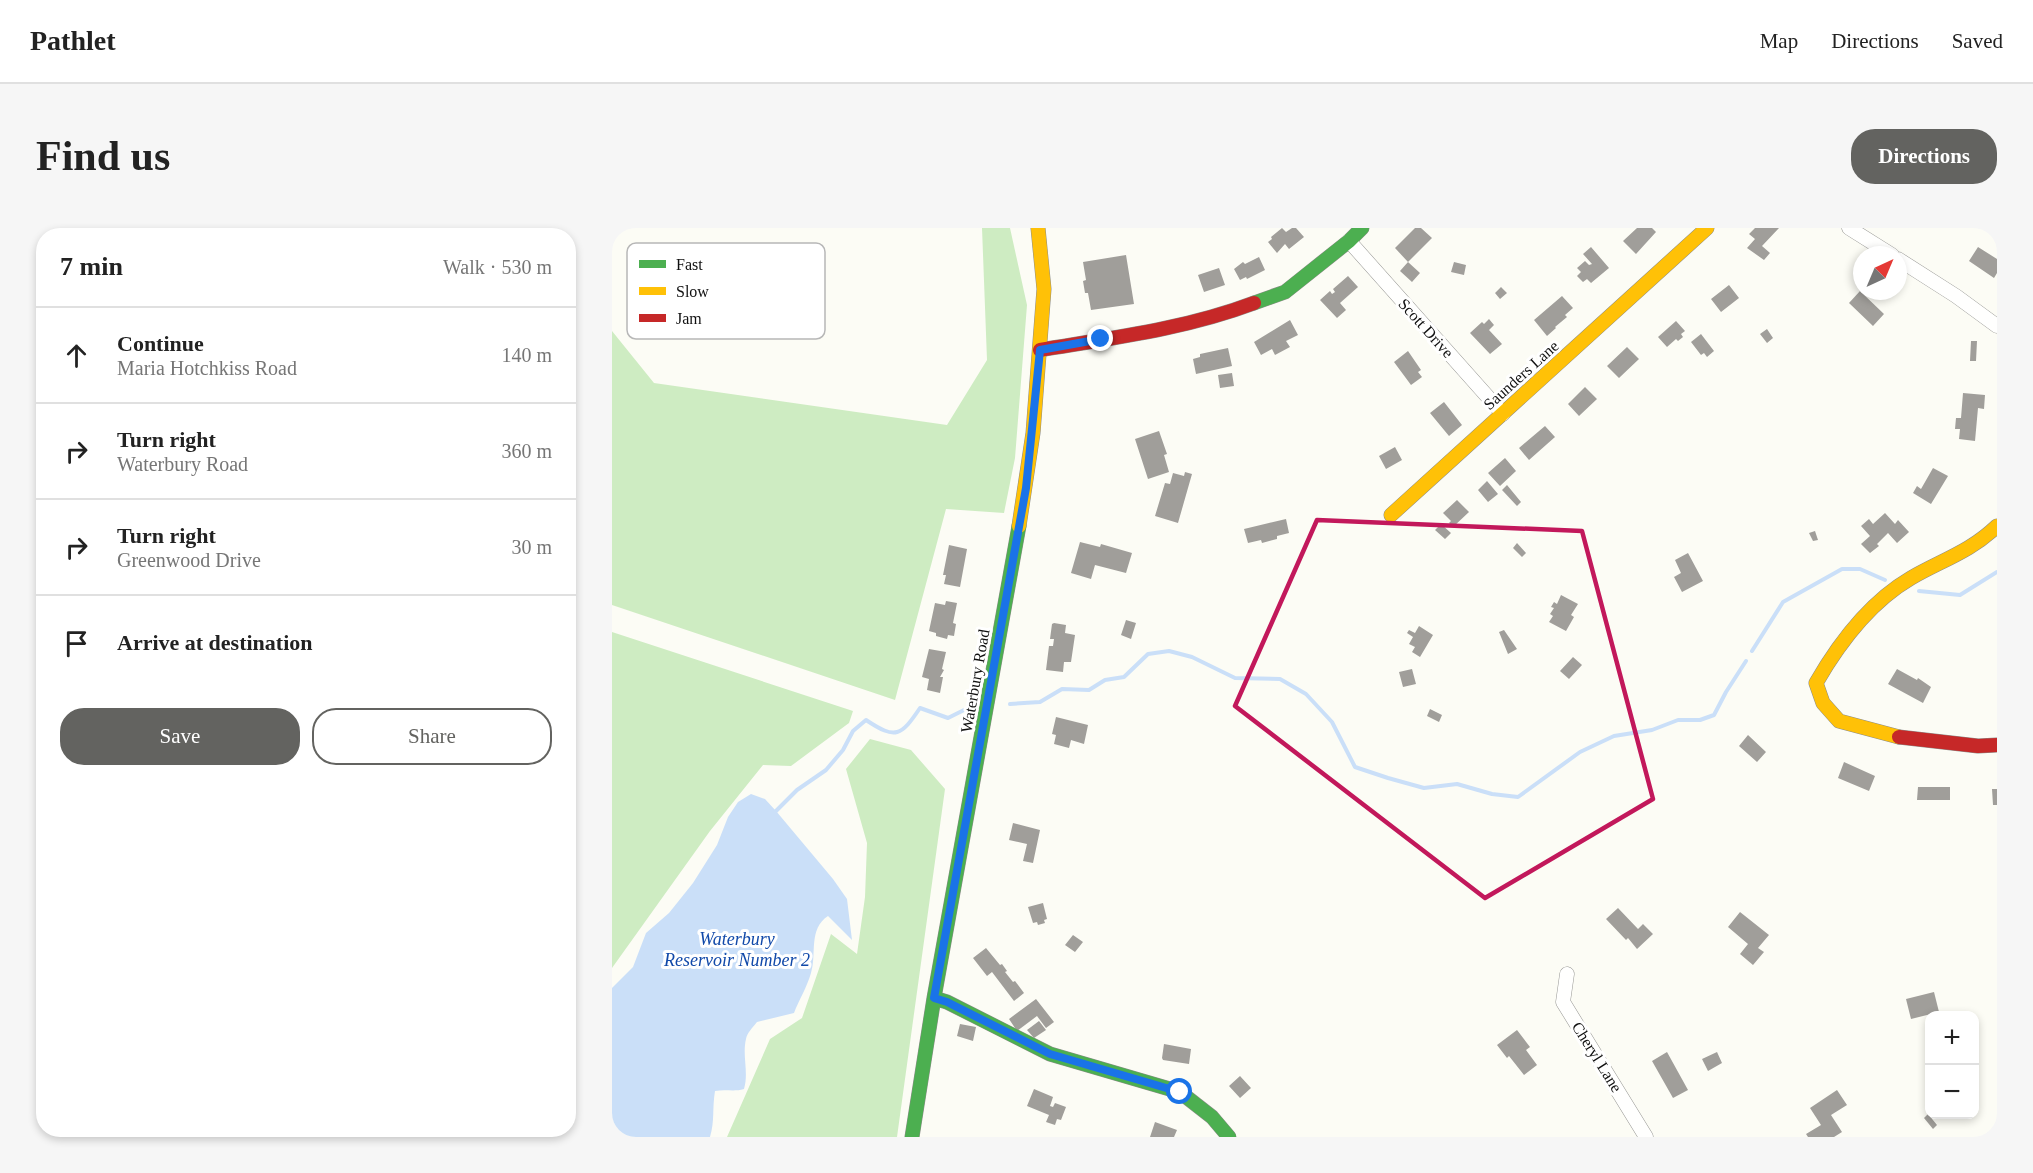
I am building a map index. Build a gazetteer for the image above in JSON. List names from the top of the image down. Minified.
{"streets":{"street":["Scott Drive","Saunders Lane","Waterbury Road","Cheryl Lane"]},"crossings":[["Scott Drive","Saunders Lane"]],"water":["Waterbury Reservoir Number 2"],"legend":["Fast","Slow","Jam"],"north":"top right","page":{"header":"Pathlet","nav":["Map","Directions","Saved"],"buttons":["Directions",["Save","Share"]],"title":"Find us","heading":["7 min","Walk · 530 m"],"list":[["Continue","Maria Hotchkiss Road","140 m"],["Turn right","Waterbury Road","360 m"],["Turn right","Greenwood Drive","30 m"],"Arrive at destination"],"map_buttons":["+","−"]}}
